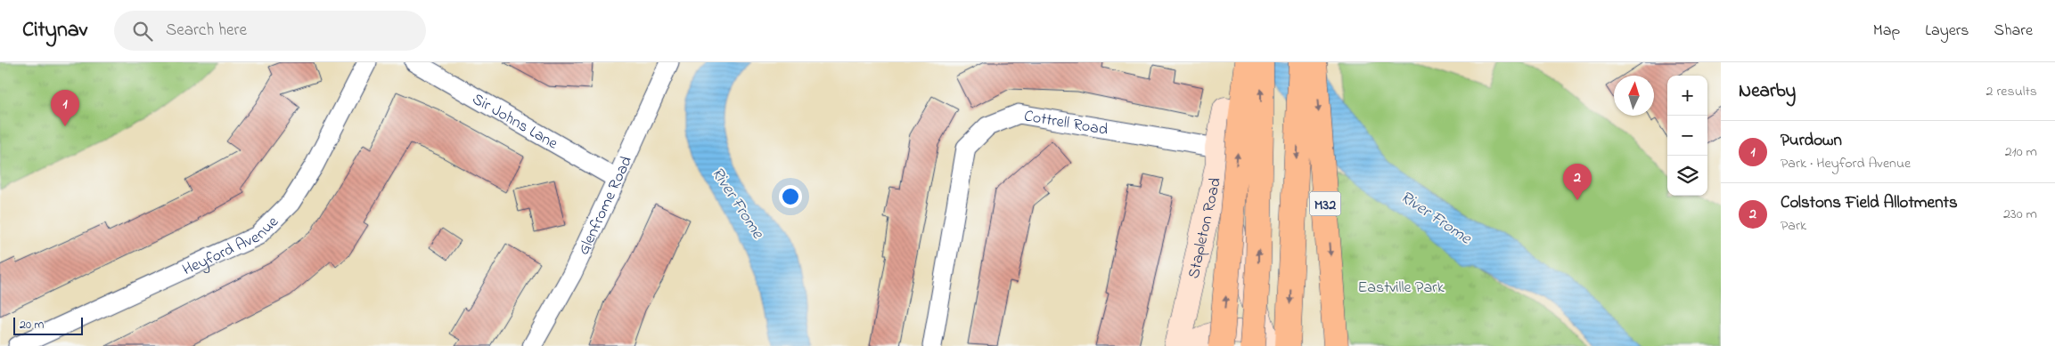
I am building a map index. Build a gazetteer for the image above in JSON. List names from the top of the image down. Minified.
{"streets":{"highway":["M32"],"main road":["Stapleton Road"],"street":["Sir Johns Lane","Cottrell Road","Glenfrome Road","Heyford Avenue"]},"crossings":[["Sir Johns Lane","Glenfrome Road"],["Cottrell Road","Stapleton Road"]],"water":["River Frome"],"parks":["Eastville Park"],"scale_bar":"20 m","north":"top","page":{"header":"Citynav","search":"Search here","nav":["Map","Layers","Share"],"heading":["Nearby","2 results"],"map_buttons":["+","−"],"pins":["1","2"],"list":[{"mark":"1","name":"Purdown","note":"Park · Heyford Avenue","value":"210 m"},{"mark":"2","name":"Colstons Field Allotments","note":"Park","value":"230 m"}],"scale":"20 m"}}
